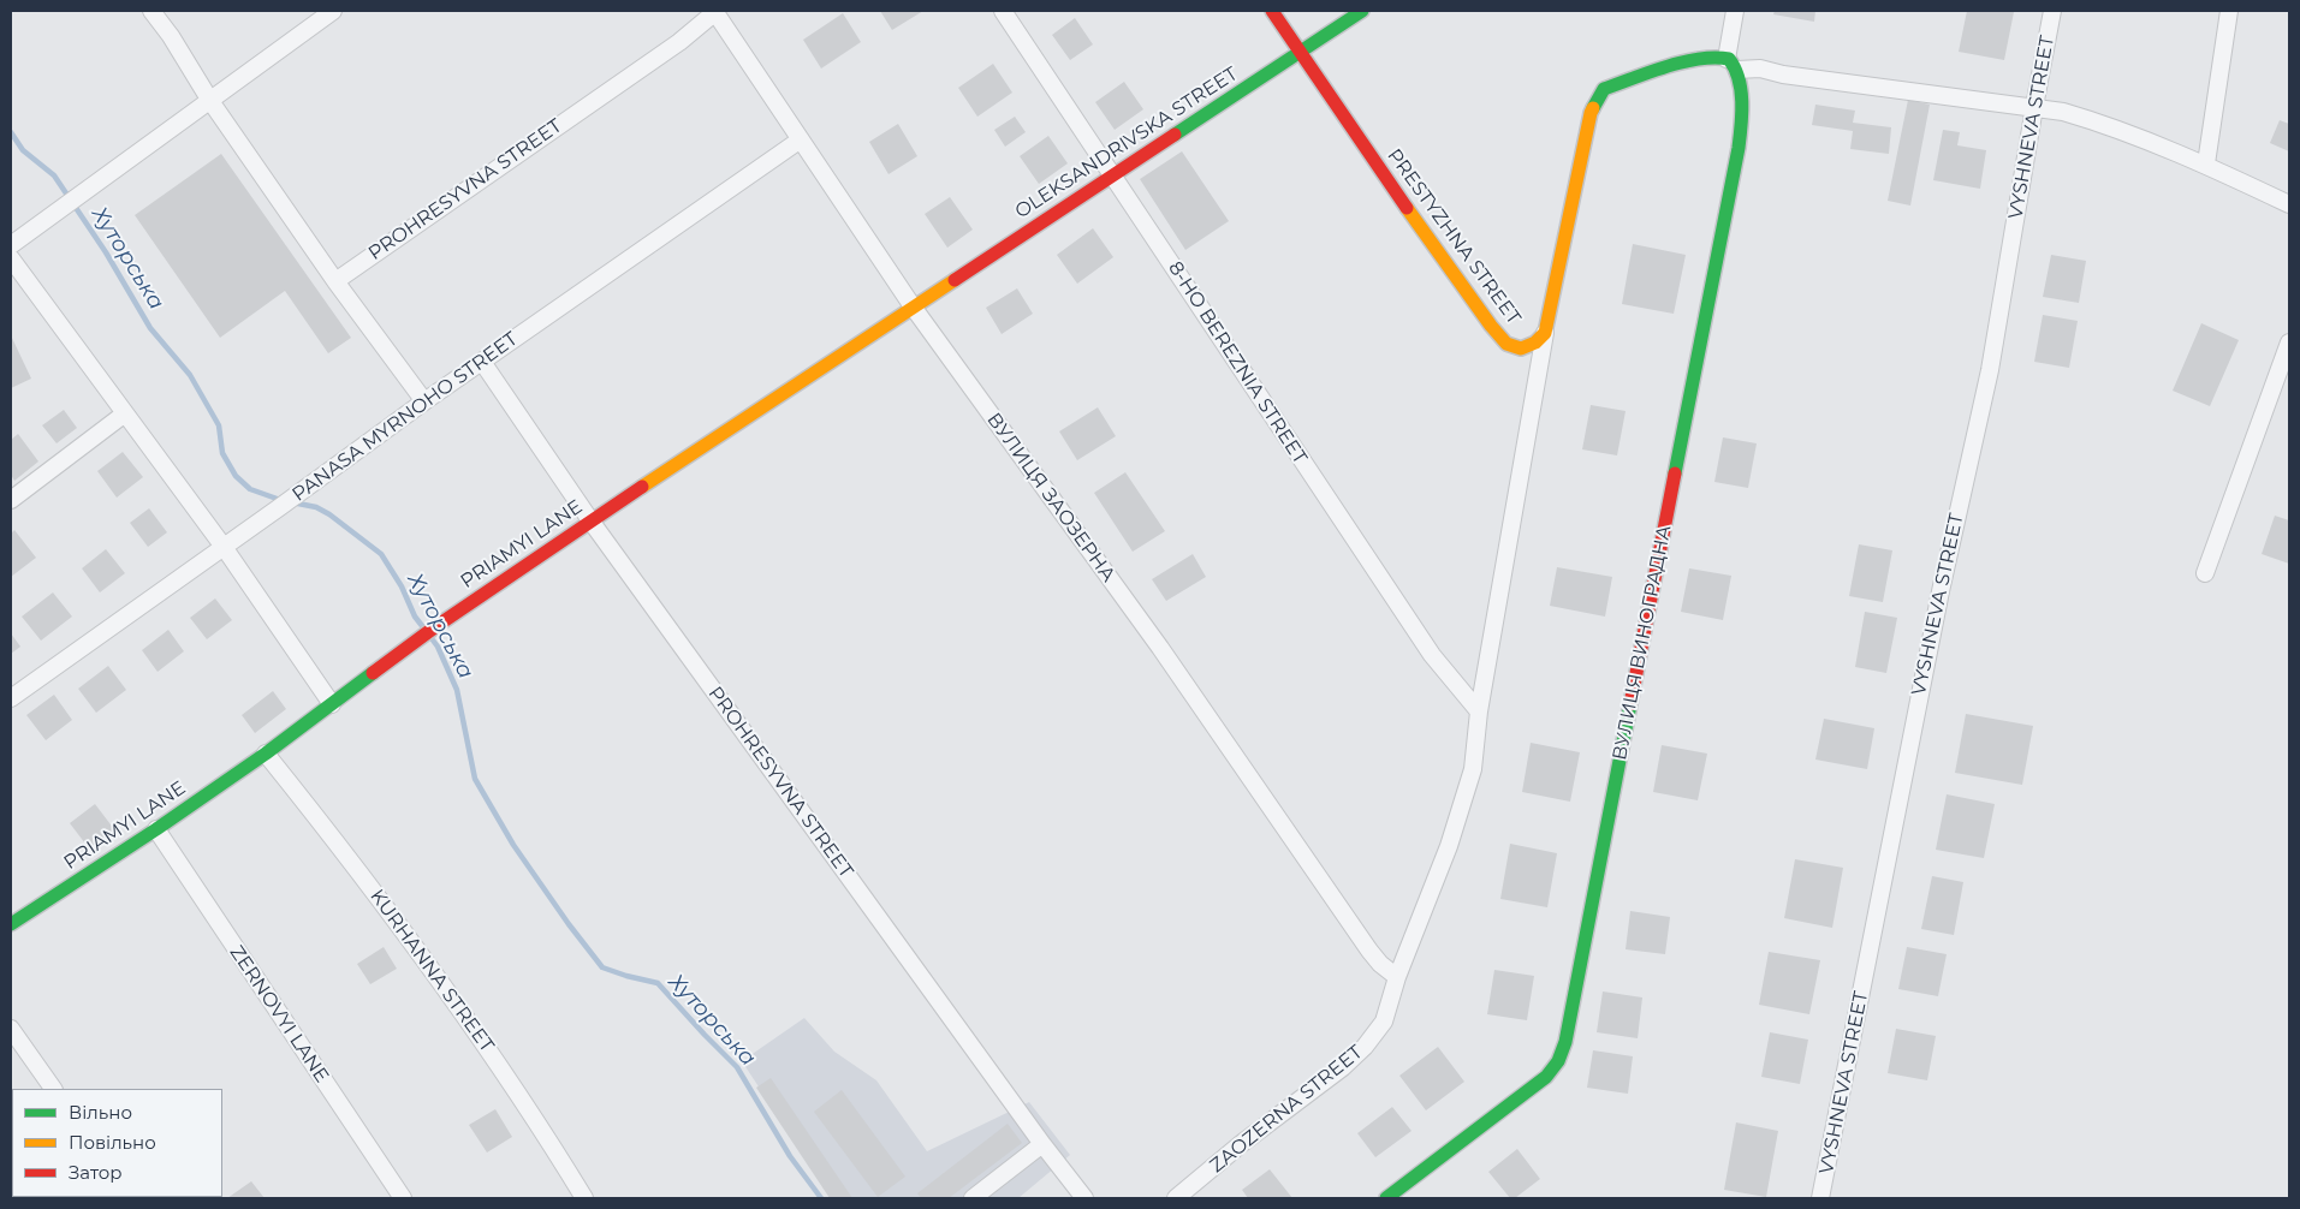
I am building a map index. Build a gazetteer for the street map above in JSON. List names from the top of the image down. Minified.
{"streets":{"street":["VYSHNEVA STREET","OLEKSANDRIVSKA STREET","PROHRESYVNA STREET","PRESTYZHNA STREET","8-HO BEREZNIA STREET","PANASA MYRNOHO STREET","ВУЛИЦЯ ЗАОЗЕРНА","PRIAMYI LANE","ВУЛИЦЯ ВИНОГРАДНА","KURHANNA STREET","ZERNOVYI LANE","ZAOZERNA STREET"]},"crossings":[["OLEKSANDRIVSKA STREET","PRESTYZHNA STREET"],["OLEKSANDRIVSKA STREET","8-HO BEREZNIA STREET"],["OLEKSANDRIVSKA STREET","ВУЛИЦЯ ЗАОЗЕРНА"],["OLEKSANDRIVSKA STREET","PRIAMYI LANE"],["PROHRESYVNA STREET","PANASA MYRNOHO STREET"],["PROHRESYVNA STREET","ВУЛИЦЯ ЗАОЗЕРНА"],["PROHRESYVNA STREET","PRIAMYI LANE"],["PRESTYZHNA STREET","ВУЛИЦЯ ВИНОГРАДНА"],["PRESTYZHNA STREET","ZAOZERNA STREET"],["8-HO BEREZNIA STREET","ZAOZERNA STREET"],["PANASA MYRNOHO STREET","ВУЛИЦЯ ЗАОЗЕРНА"],["ВУЛИЦЯ ЗАОЗЕРНА","PRIAMYI LANE"],["ВУЛИЦЯ ЗАОЗЕРНА","ZAOZERNA STREET"],["PRIAMYI LANE","KURHANNA STREET"],["PRIAMYI LANE","ZERNOVYI LANE"]],"water":["Хуторська"],"legend":["Вільно","Повільно","Затор"]}
